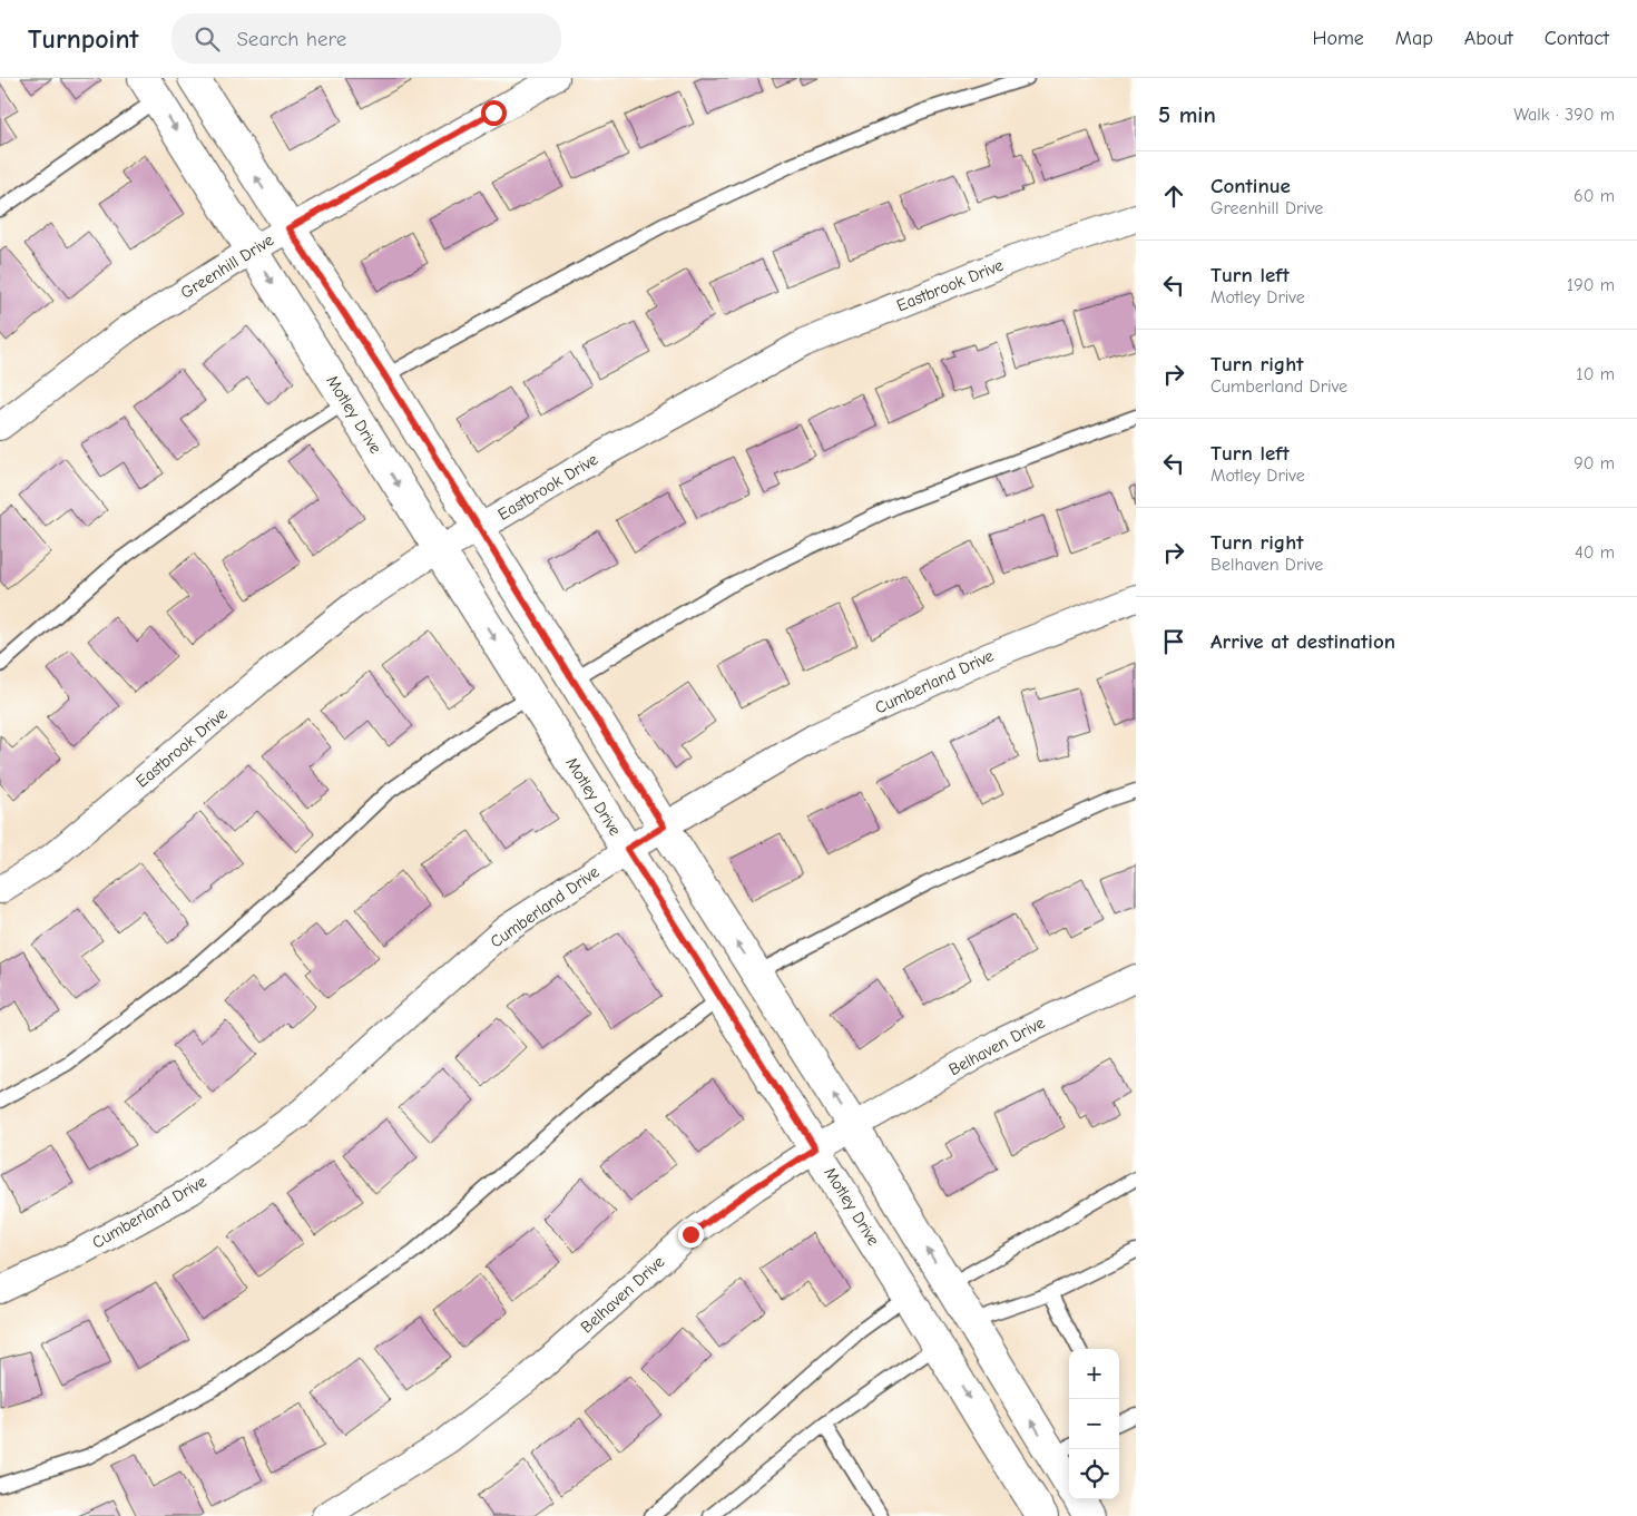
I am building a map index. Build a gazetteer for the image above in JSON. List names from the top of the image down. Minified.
{"streets":{"main road":["Motley Drive"],"street":["Greenhill Drive","Eastbrook Drive","Cumberland Drive","Belhaven Drive"]},"crossings":[["Greenhill Drive","Motley Drive"],["Eastbrook Drive","Motley Drive"],["Motley Drive","Cumberland Drive"],["Motley Drive","Belhaven Drive"]],"page":{"header":"Turnpoint","search":"Search here","nav":["Home","Map","About","Contact"],"heading":["5 min","Walk · 390 m"],"list":[["Continue","Greenhill Drive","60 m"],["Turn left","Motley Drive","190 m"],["Turn right","Cumberland Drive","10 m"],["Turn left","Motley Drive","90 m"],["Turn right","Belhaven Drive","40 m"],"Arrive at destination"],"map_buttons":["+","−"]}}
